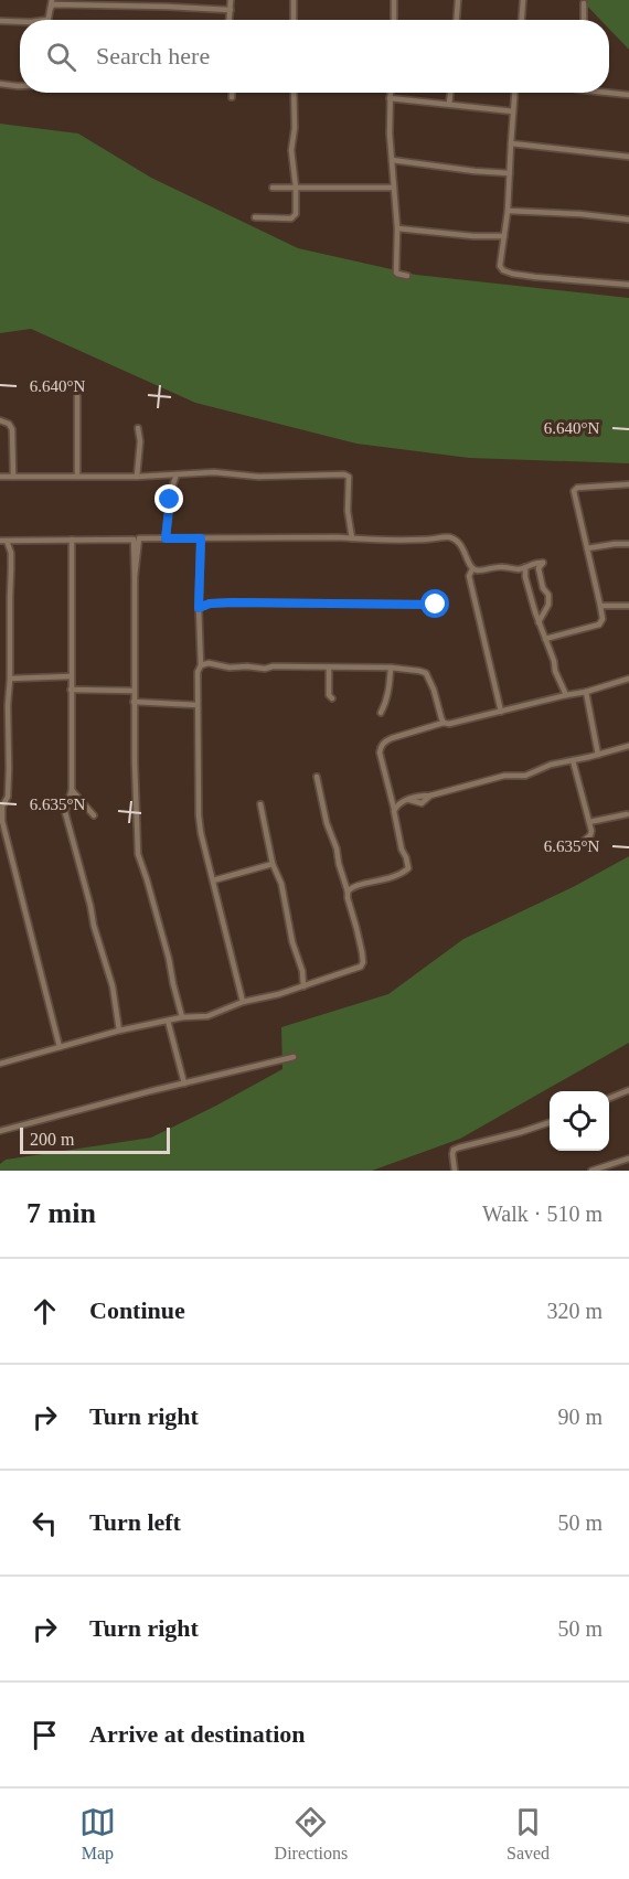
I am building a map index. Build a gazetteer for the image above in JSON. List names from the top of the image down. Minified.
{"scale_bar":"200 m","page":{"search":"Search here","scale":"200 m","heading":["7 min","Walk · 510 m"],"list":[["Continue","320 m"],["Turn right","90 m"],["Turn left","50 m"],["Turn right","50 m"],"Arrive at destination"],"nav":["Map","Directions","Saved"]},"coordinates":["6.640°N","6.635°N"]}
